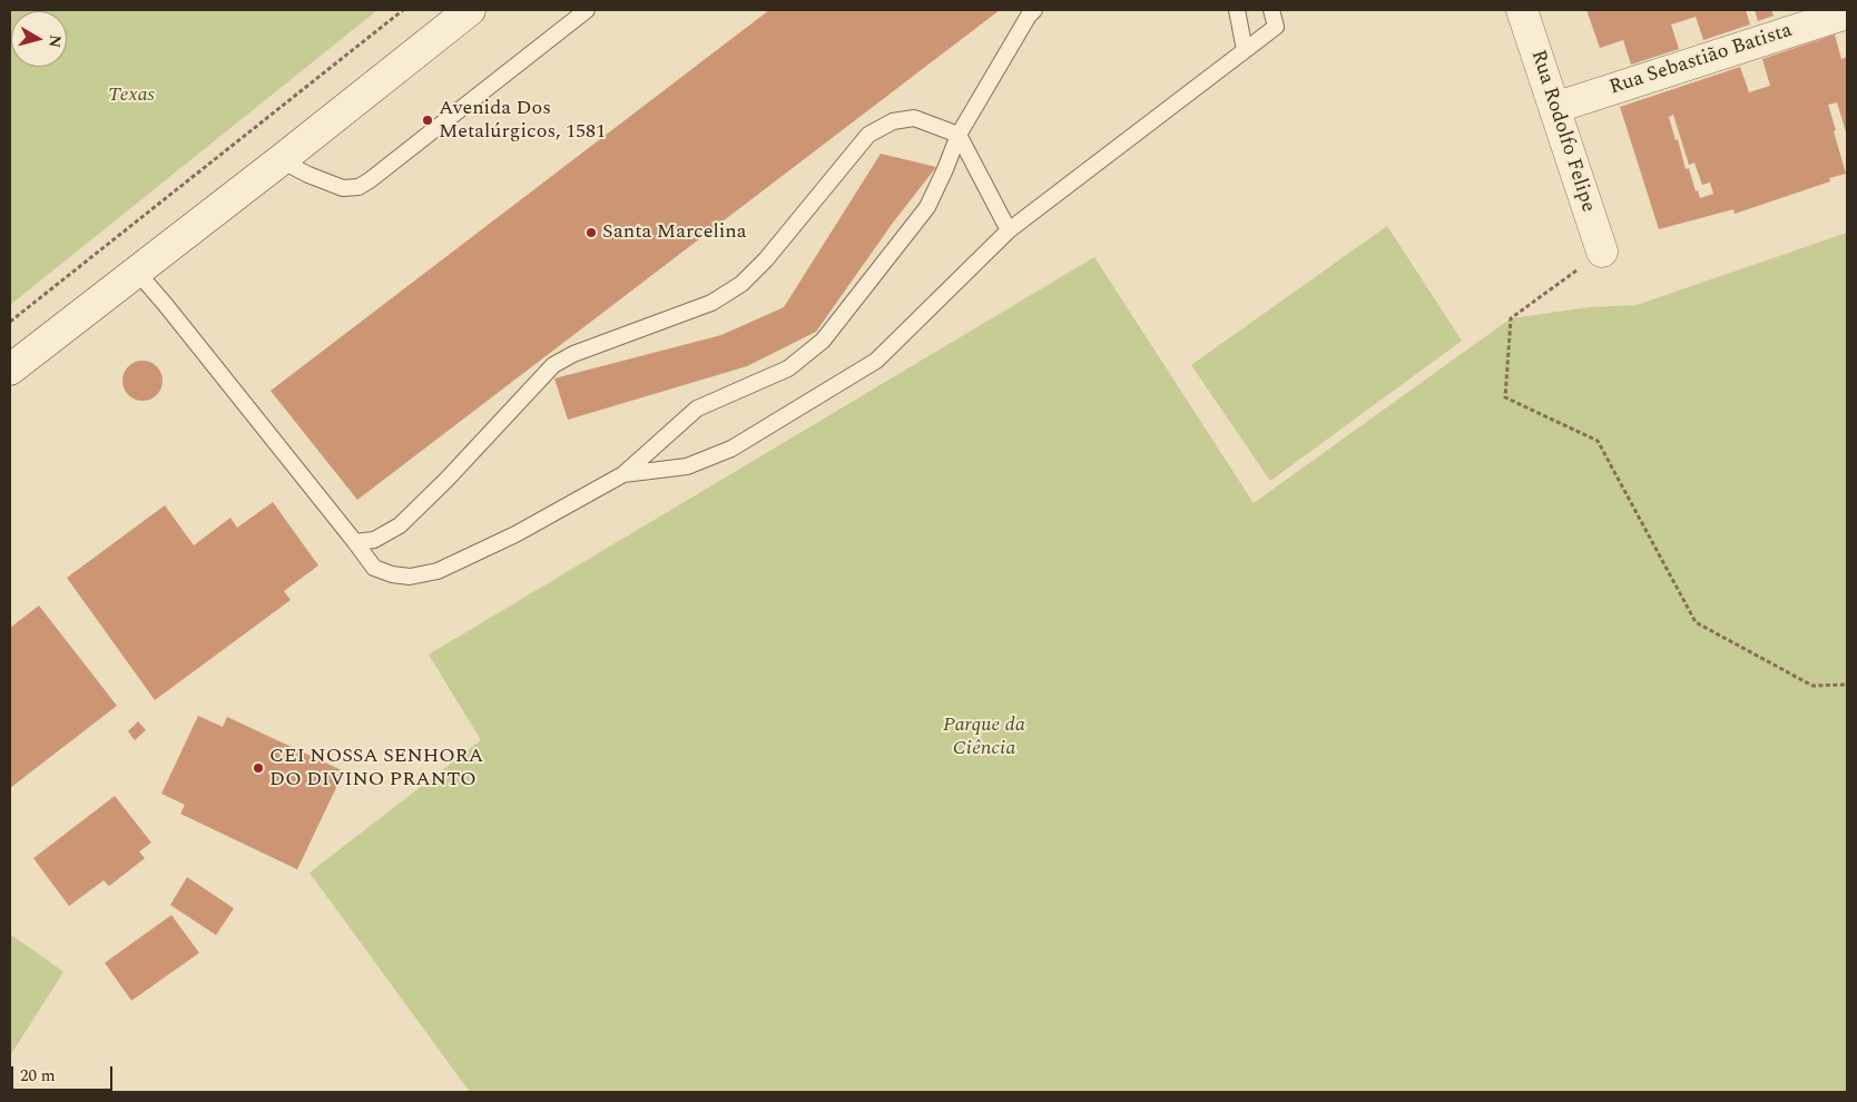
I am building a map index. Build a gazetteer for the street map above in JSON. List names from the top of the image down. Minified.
{"streets":{"main road":["Rua Sebastião Batista","Rua Rodolfo Felipe"]},"crossings":[["Rua Sebastião Batista","Rua Rodolfo Felipe"]],"parks":["Texas","Parque da Ciência"],"places":["Avenida Dos Metalúrgicos, 1581","Santa Marcelina","CEI NOSSA SENHORA DO DIVINO PRANTO"],"scale_bar":"20 m","north":"right"}
